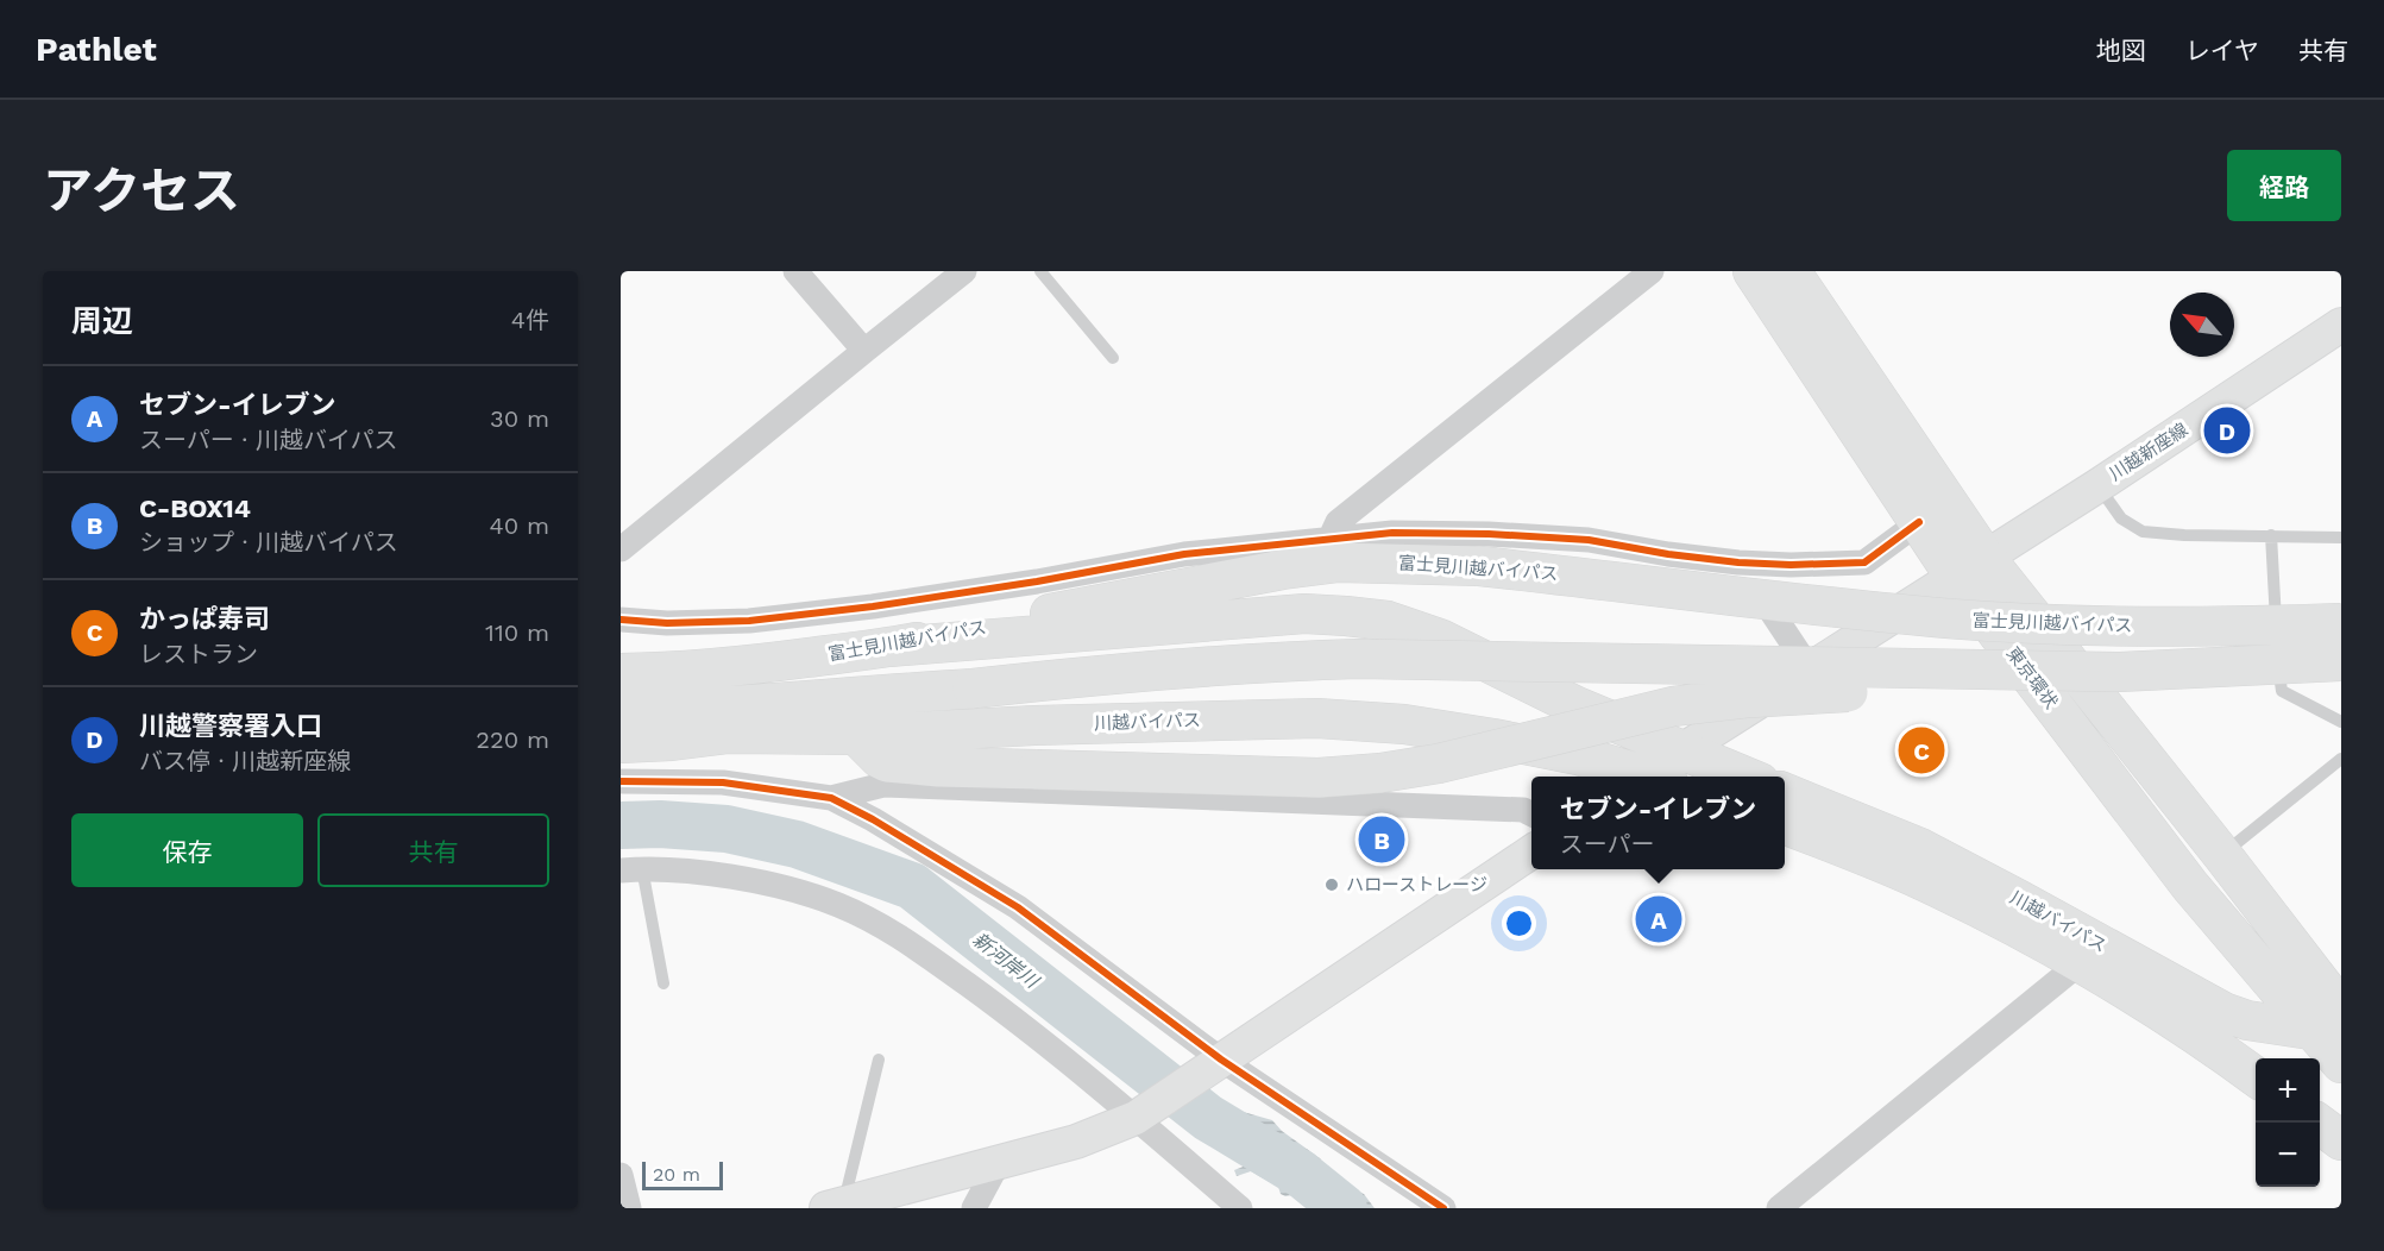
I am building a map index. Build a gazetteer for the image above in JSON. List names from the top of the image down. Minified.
{"streets":{"highway":["富士見川越バイパス","東京環状","川越バイパス"],"street":["川越新座線"]},"crossings":[["川越新座線","東京環状"],["川越新座線","川越バイパス"],["富士見川越バイパス","川越バイパス"],["東京環状","川越バイパス"]],"water":["新河岸川"],"places":["ハローストレージ"],"scale_bar":"20 m","north":"top left","page":{"header":"Pathlet","nav":["地図","レイヤ","共有"],"title":"アクセス","buttons":["経路",["保存","共有"]],"heading":["周辺","4件"],"list":[{"mark":"A","name":"セブン-イレブン","note":"スーパー · 川越バイパス","value":"30 m"},{"mark":"B","name":"C-BOX14","note":"ショップ · 川越バイパス","value":"40 m"},{"mark":"C","name":"かっぱ寿司","note":"レストラン","value":"110 m"},{"mark":"D","name":"川越警察署入口","note":"バス停 · 川越新座線","value":"220 m"}],"pins":["D","C","B","A"],"popup":["セブン-イレブン","スーパー"],"map_buttons":["+","−"],"scale":"20 m"}}
